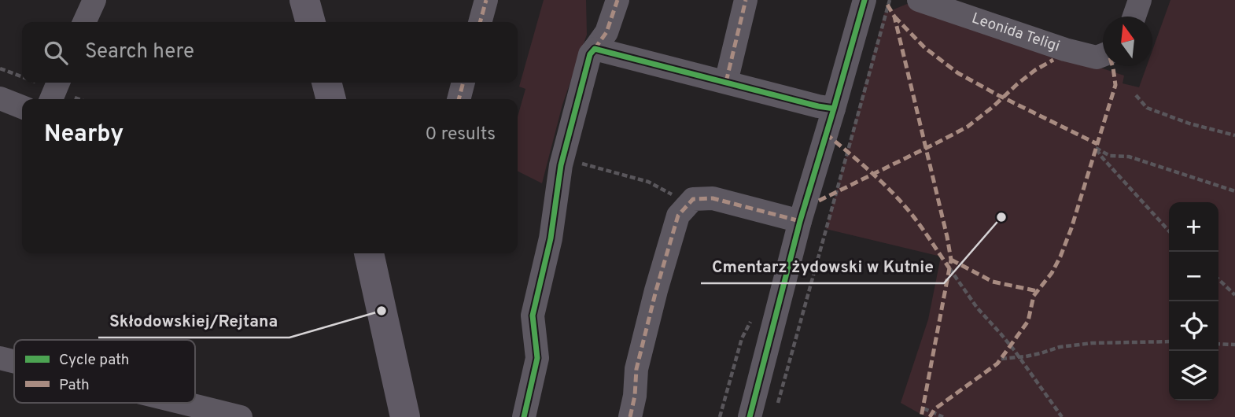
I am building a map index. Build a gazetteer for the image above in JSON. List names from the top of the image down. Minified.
{"streets":{"street":["Leonida Teligi"]},"places":["Cmentarz żydowski w Kutnie","Skłodowskiej/Rejtana"],"legend":["Cycle path","Path"],"north":"top","page":{"search":"Search here","heading":["Nearby","0 results"],"map_buttons":["+","−"]}}
